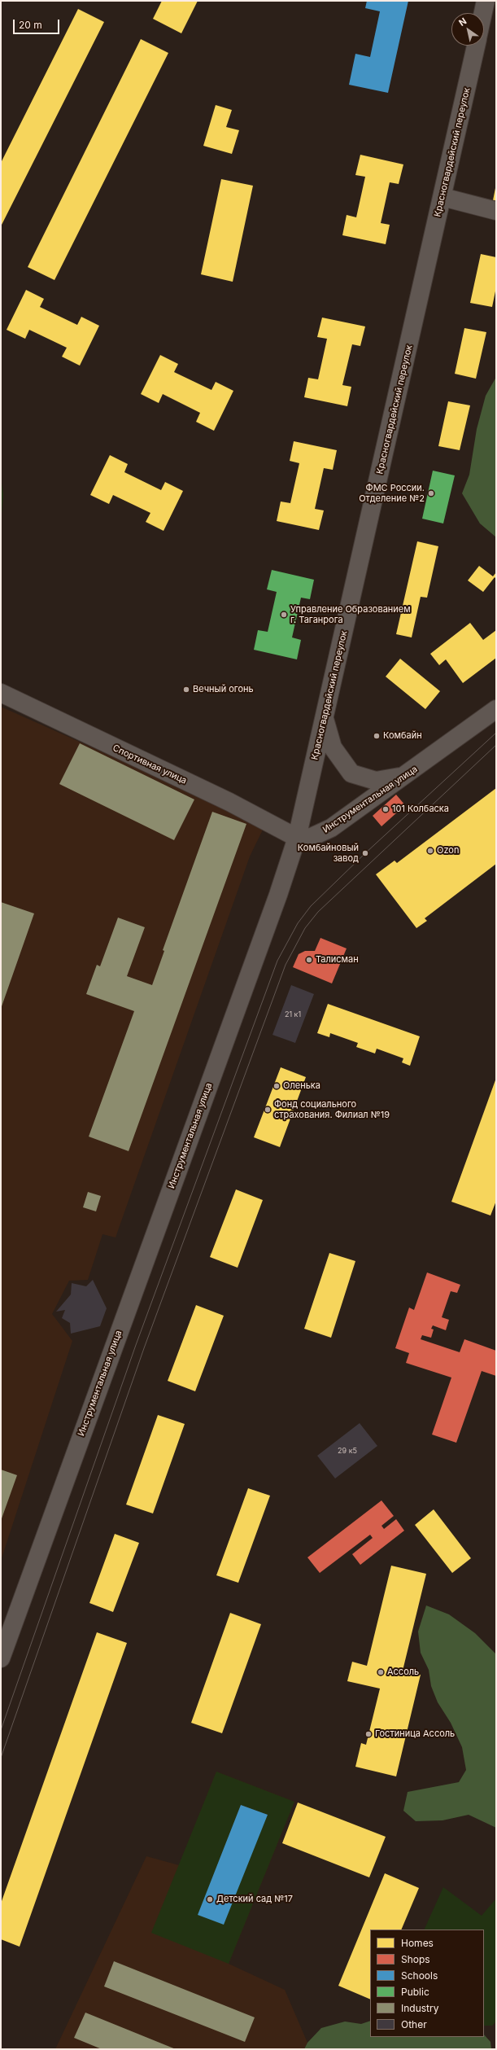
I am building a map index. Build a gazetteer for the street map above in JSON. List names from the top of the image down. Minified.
{"streets":{"street":["Красногвардейский переулок","Спортивная улица","Инструментальная улица"]},"crossings":[["Красногвардейский переулок","Спортивная улица"],["Красногвардейский переулок","Инструментальная улица"],["Спортивная улица","Инструментальная улица"]],"places":["ФМС России. Отделение №2","Управление Образованием г. Таганрога","Вечный огонь","Комбайн","101 Колбаска","Ozon","Комбайновый завод","Талисман","Оленька","Фонд социального страхования. Филиал №19","Ассоль","Гостиница Ассоль","Детский сад №17"],"house_numbers":["21 к1","29 к5"],"legend":["Homes","Shops","Schools","Public","Industry","Other"],"scale_bar":"20 m","north":"top left"}
